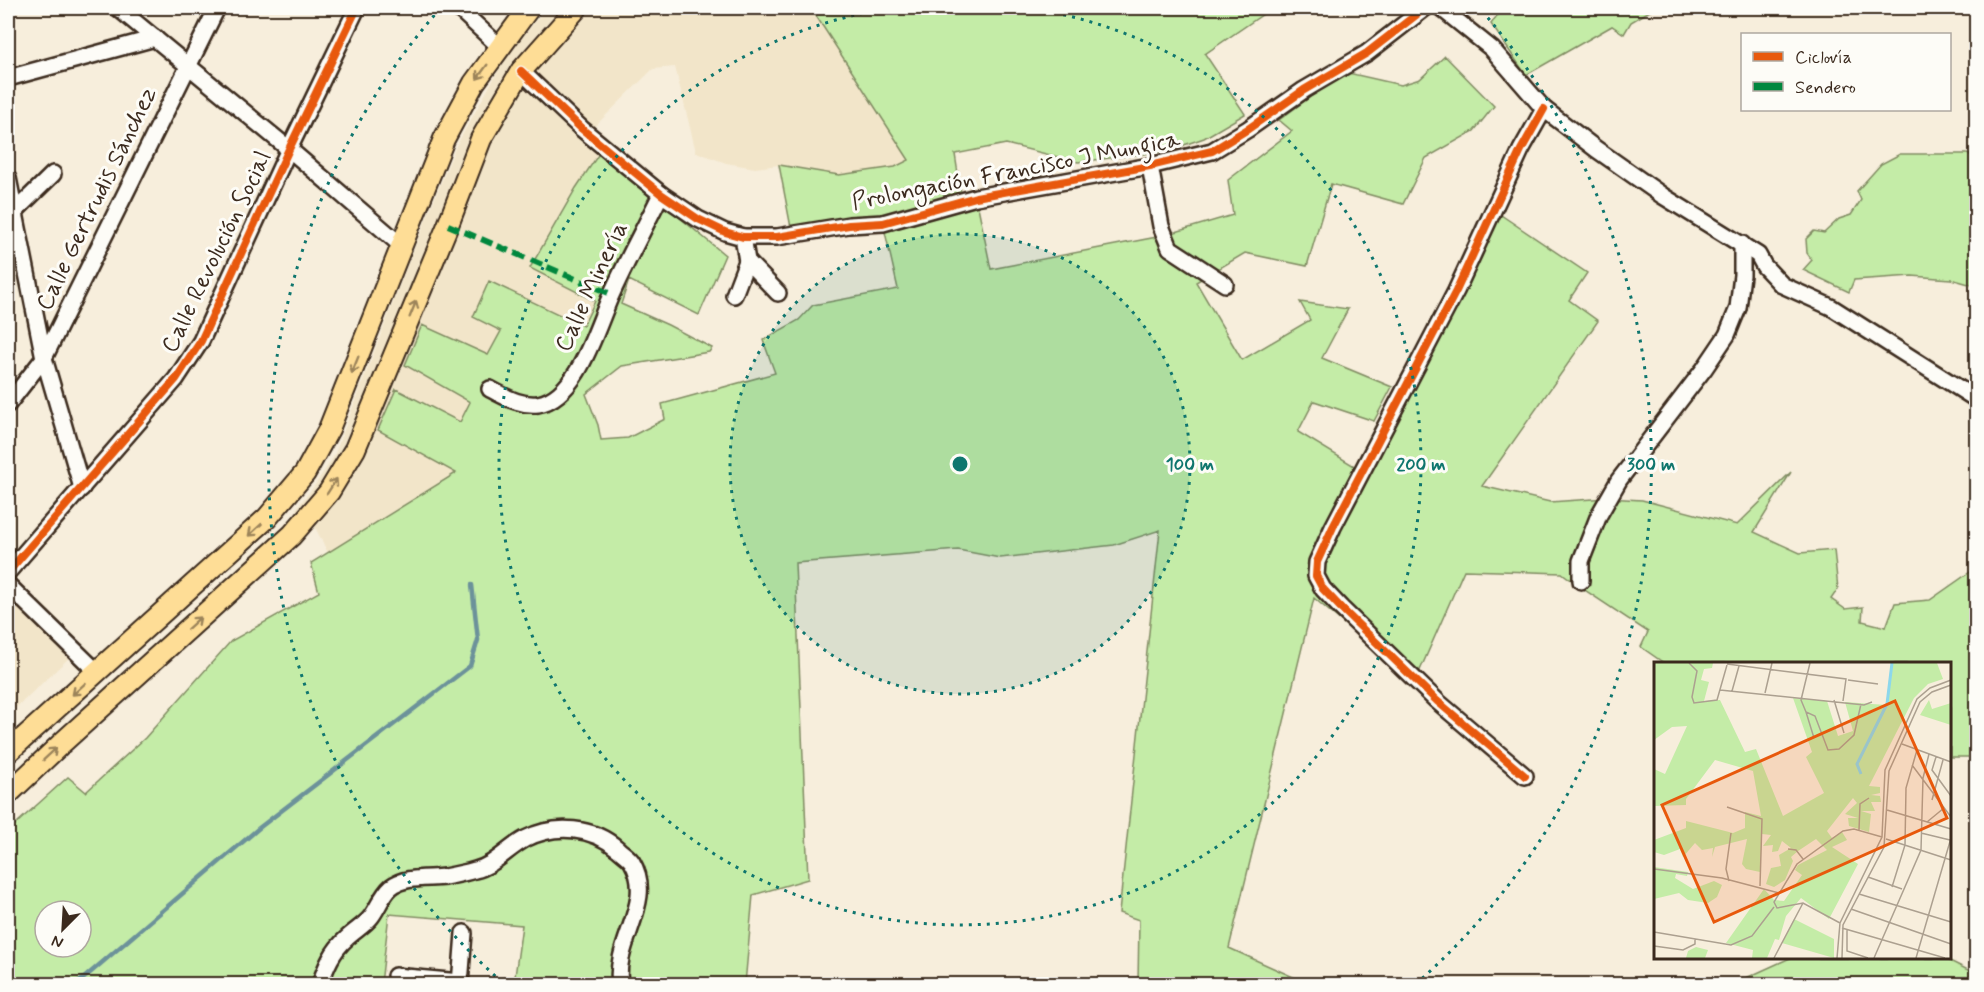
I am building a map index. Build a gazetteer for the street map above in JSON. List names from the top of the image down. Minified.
{"streets":{"street":["Prolongación Francisco J Mungica","Calle Gertrudis Sánchez","Calle Revolución Social","Calle Minería"]},"crossings":[["Prolongación Francisco J Mungica","Calle Minería"]],"legend":["Ciclovía","Sendero"],"north":"bottom left","rings":["100 m","200 m","300 m"]}
